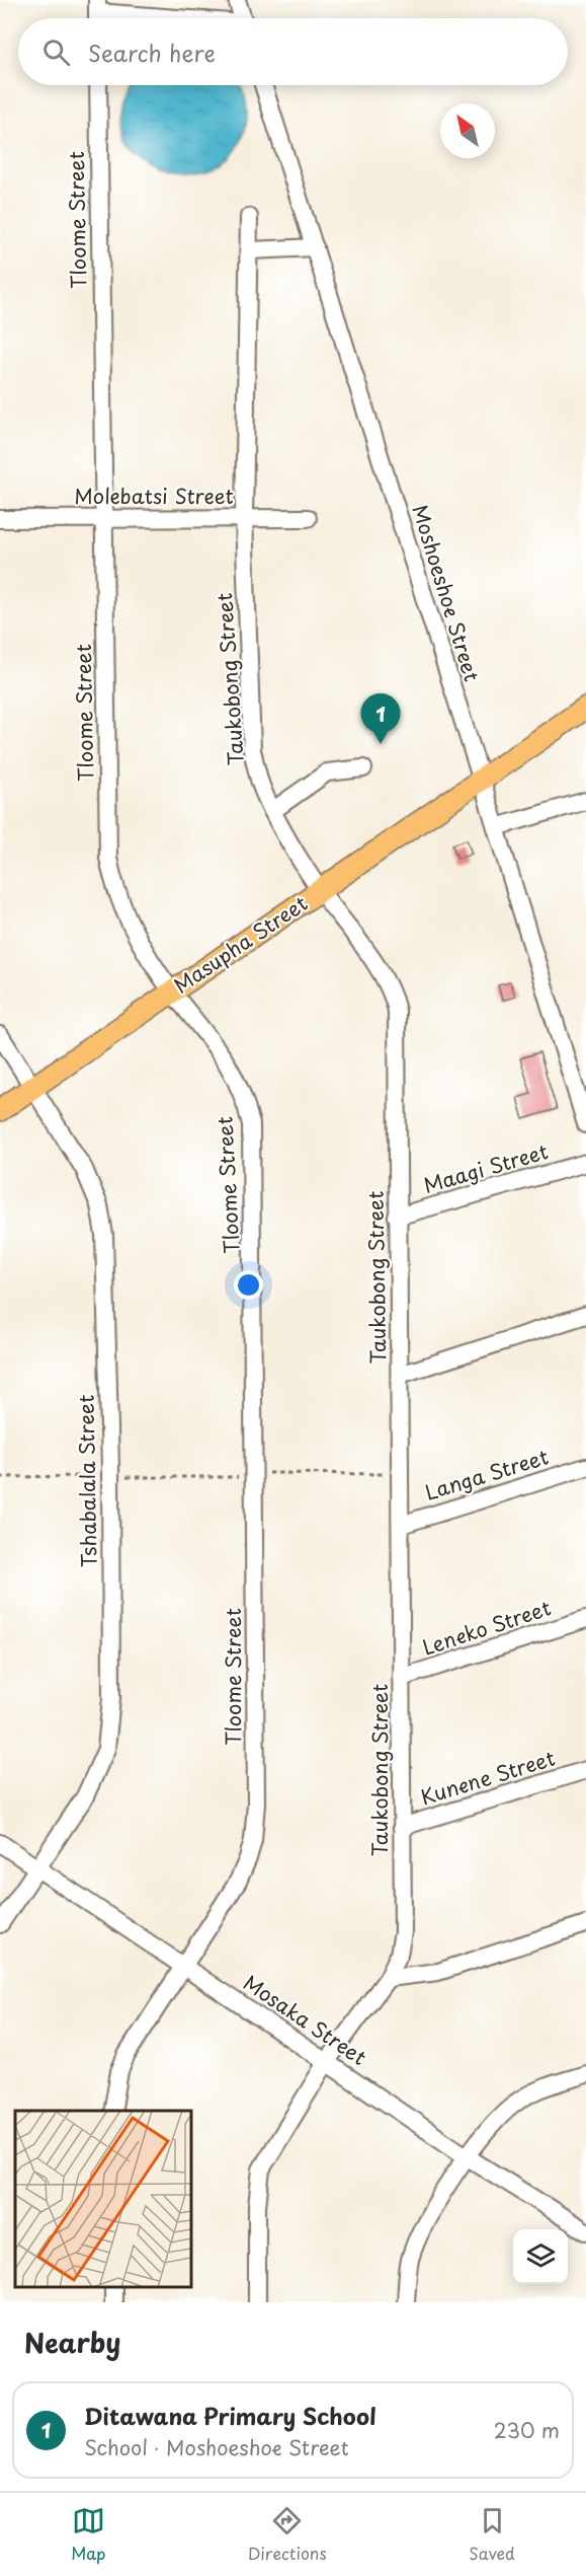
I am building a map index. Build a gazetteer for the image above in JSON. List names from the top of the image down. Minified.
{"streets":{"main road":["Masupha Street"],"street":["Tloome Street","Molebatsi Street","Moshoeshoe Street","Taukobong Street","Maagi Street","Langa Street","Tshabalala Street","Leneko Street","Kunene Street","Mosaka Street"]},"crossings":[["Tloome Street","Molebatsi Street"],["Tloome Street","Masupha Street"],["Tloome Street","Mosaka Street"],["Molebatsi Street","Taukobong Street"],["Moshoeshoe Street","Masupha Street"],["Taukobong Street","Masupha Street"],["Taukobong Street","Maagi Street"],["Taukobong Street","Langa Street"],["Taukobong Street","Leneko Street"],["Taukobong Street","Kunene Street"],["Taukobong Street","Mosaka Street"],["Masupha Street","Tshabalala Street"],["Tshabalala Street","Mosaka Street"]],"north":"top left","page":{"search":"Search here","pins":"1","heading":"Nearby","list":[{"mark":"1","name":"Ditawana Primary School","note":"School · Moshoeshoe Street","value":"230 m"}],"nav":["Map","Directions","Saved"]}}
